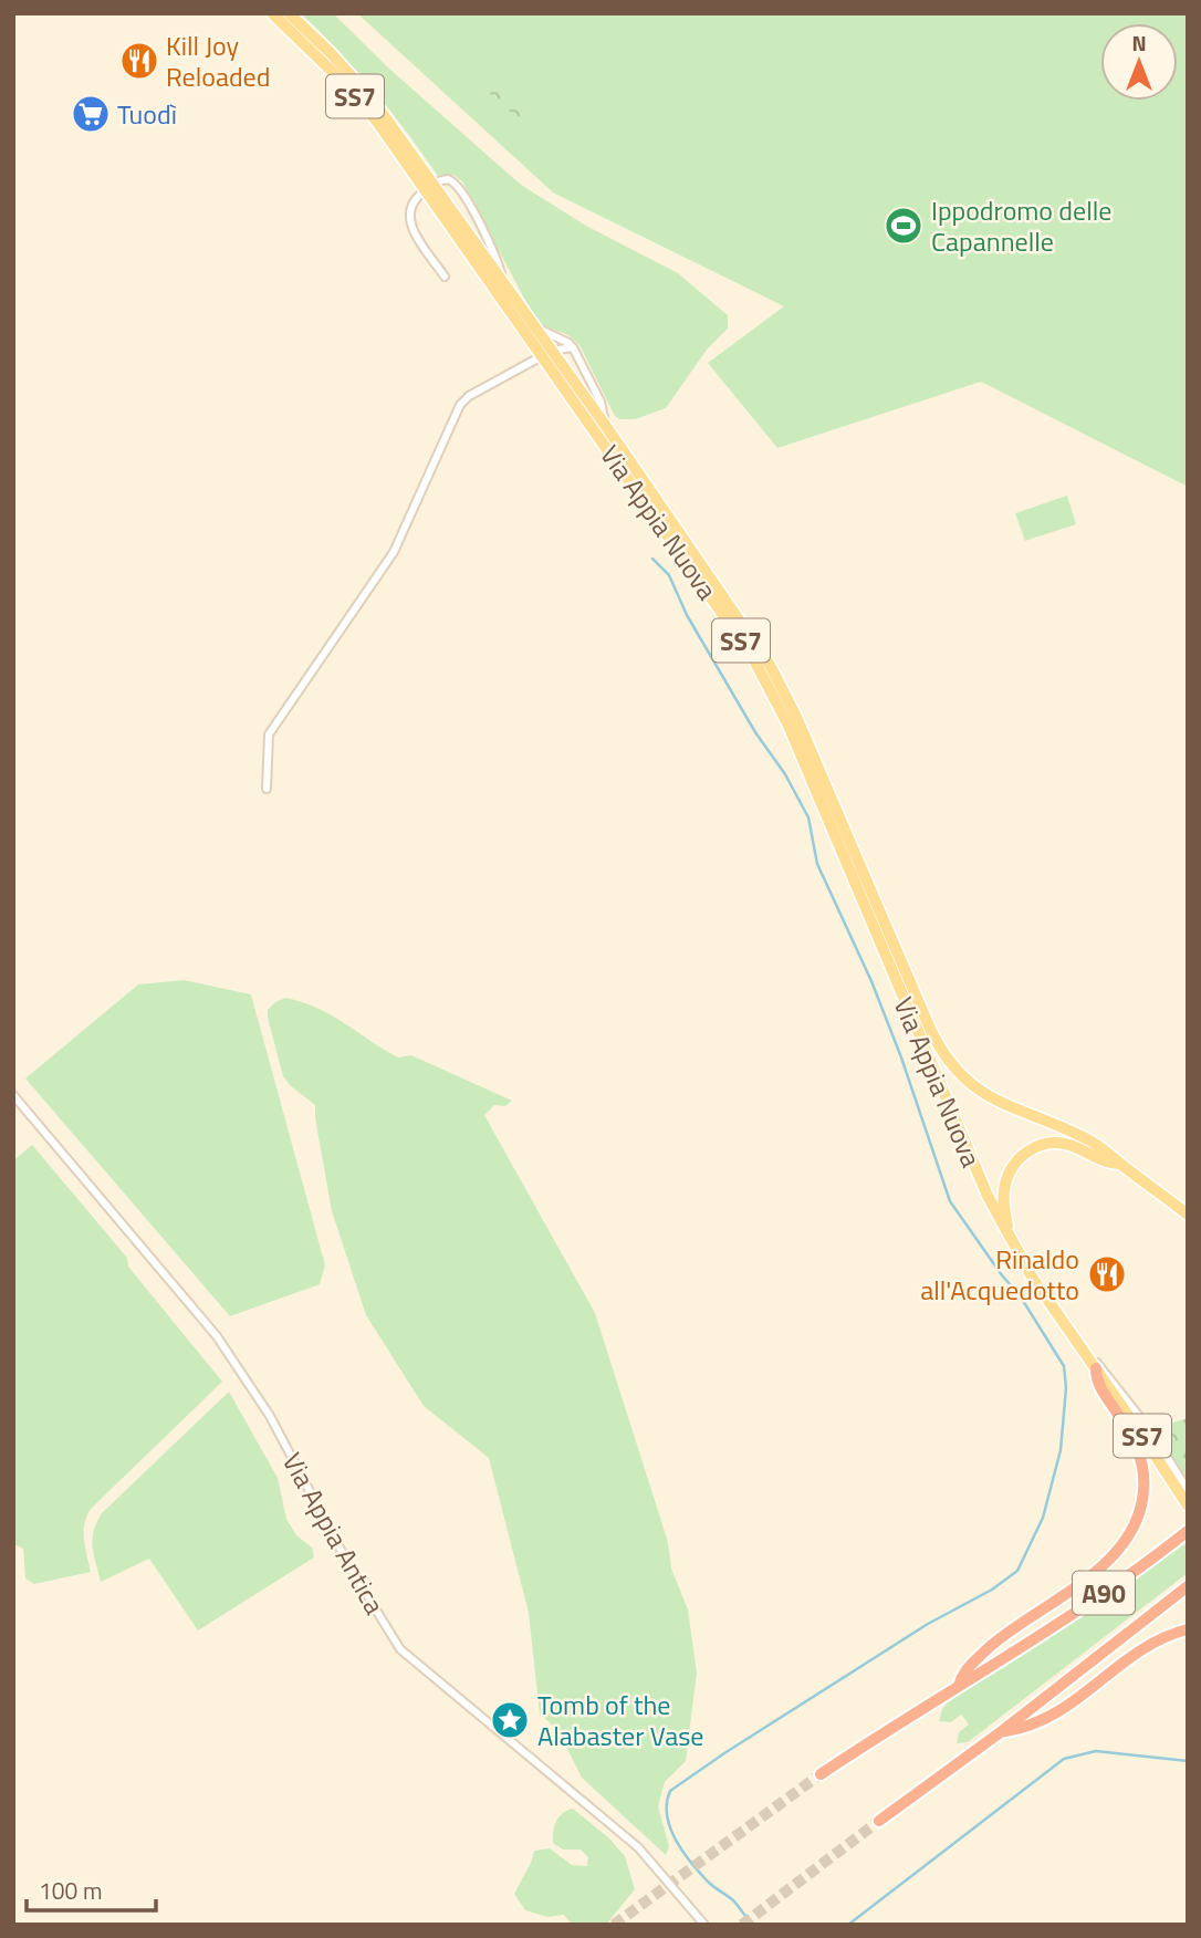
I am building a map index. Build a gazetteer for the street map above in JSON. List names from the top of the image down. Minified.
{"streets":{"highway":["A90"],"main road":["SS7","Via Appia Nuova"],"street":["Via Appia Antica"]},"places":{"restaurant":["Kill Joy Reloaded","Rinaldo all'Acquedotto"],"supermarket":["Tuodì"],"sports":["Ippodromo delle Capannelle"],"place":["Tomb of the Alabaster Vase"]},"scale_bar":"100 m","north":"top"}
